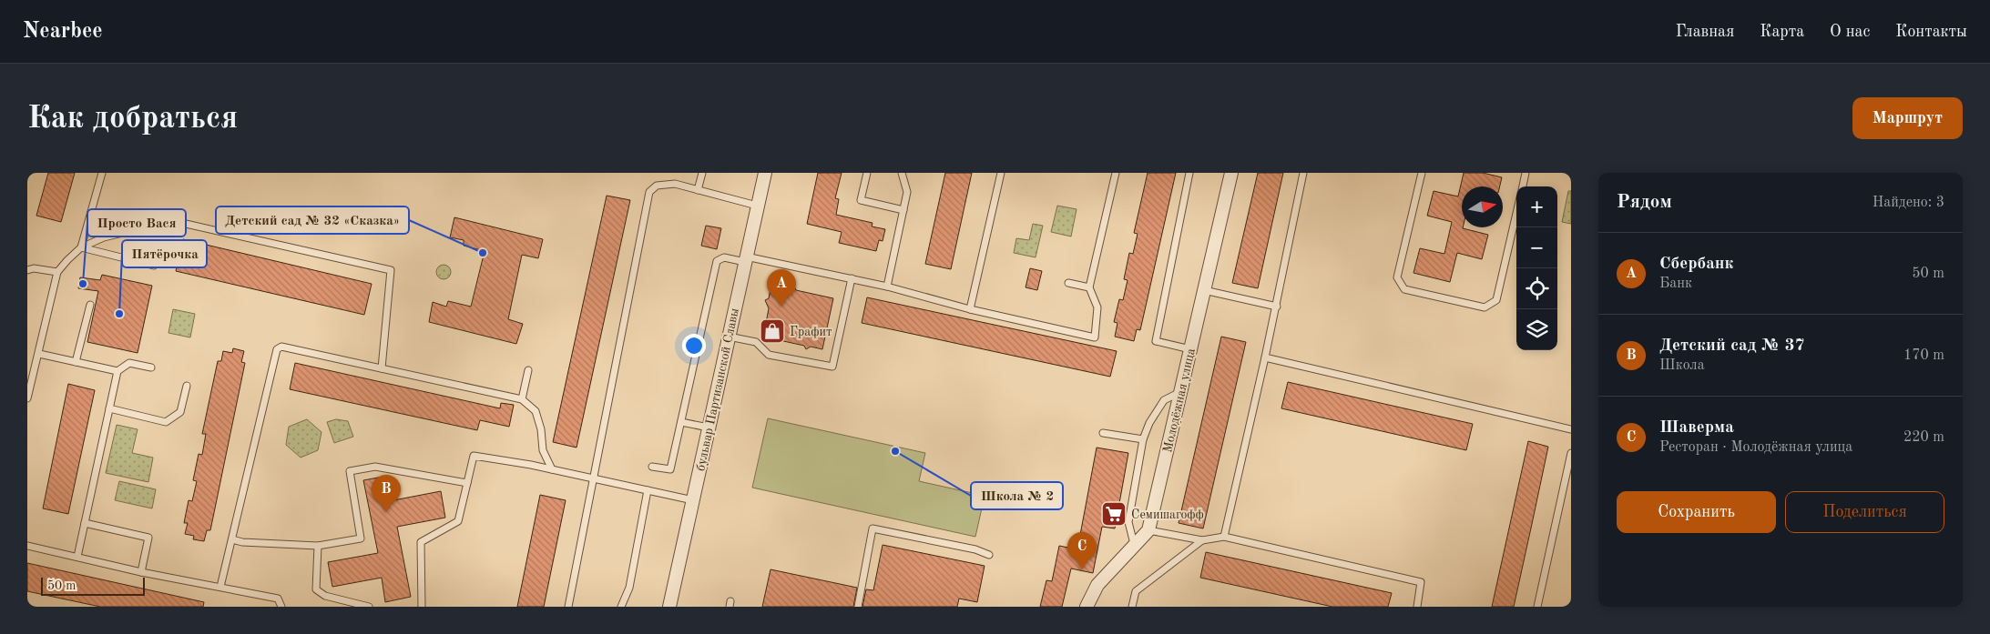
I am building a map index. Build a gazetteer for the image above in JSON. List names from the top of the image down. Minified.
{"streets":{"street":["бульвар Партизанской Славы","Молодёжная улица"]},"places":{"other":["Детский сад № 32 «Сказка»","Просто Вася","Пятёрочка","Школа № 2"],"shop":["Графит"],"supermarket":["Семишагофф"]},"scale_bar":"50 m","north":"right","page":{"header":"Nearbee","nav":["Главная","Карта","О нас","Контакты"],"buttons":["Маршрут",["Сохранить","Поделиться"]],"title":"Как добраться","heading":["Рядом","Найдено: 3"],"map_buttons":["+","−"],"list":[{"mark":"A","name":"Сбербанк","note":"Банк","value":"50 m"},{"mark":"B","name":"Детский сад № 37","note":"Школа","value":"170 m"},{"mark":"C","name":"Шаверма","note":"Ресторан · Молодёжная улица","value":"220 m"}],"pins":["A","B","C"],"scale":"50 m"}}
